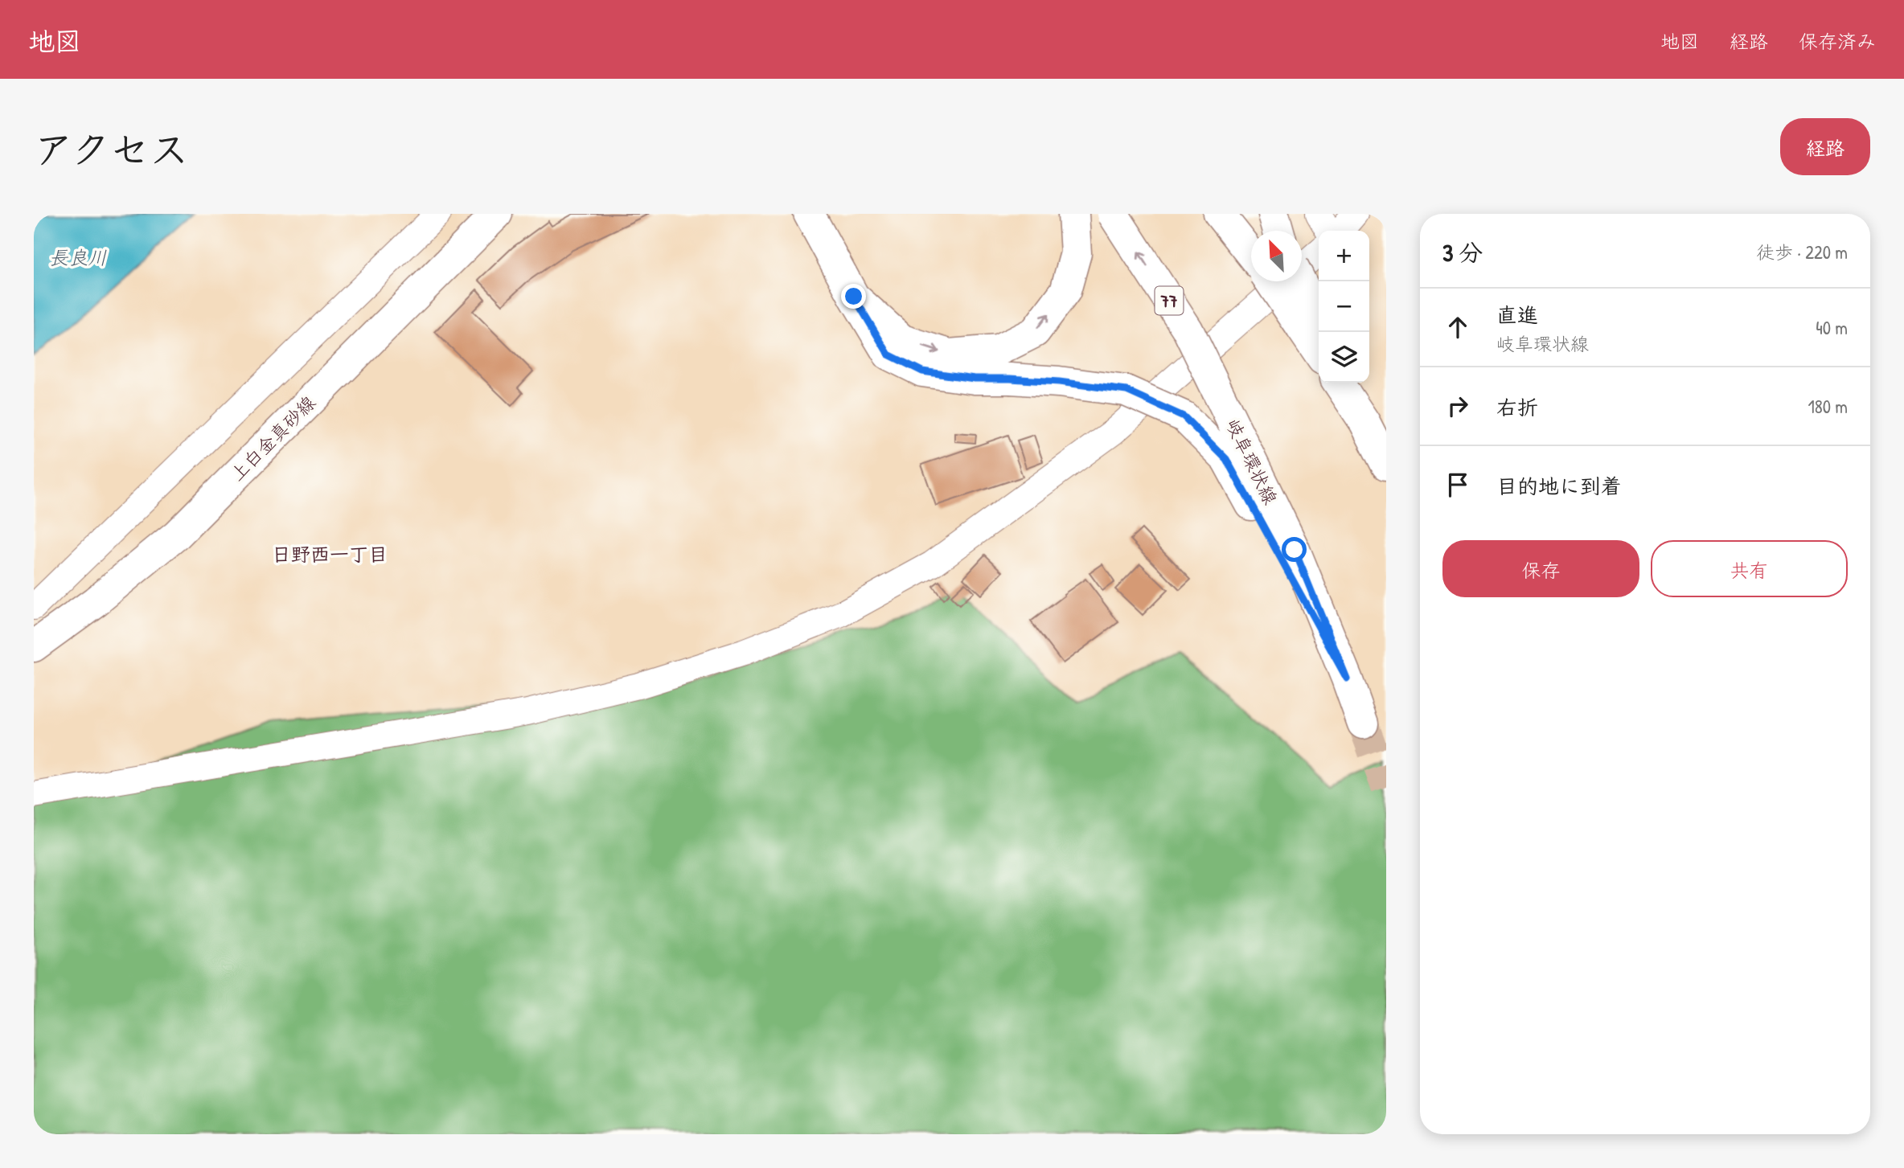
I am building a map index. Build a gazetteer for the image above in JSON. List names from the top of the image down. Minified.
{"streets":{"main road":["77","上白金真砂線","岐阜環状線"]},"crossings":[["77","岐阜環状線"]],"districts":["日野西一丁目"],"water":["長良川"],"north":"top left","page":{"header":"地図","nav":["地図","経路","保存済み"],"title":"アクセス","buttons":["経路",["保存","共有"]],"heading":["3 分","徒歩 · 220 m"],"map_buttons":["+","−"],"list":[["直進","岐阜環状線","40 m"],["右折","180 m"],"目的地に到着"]}}
